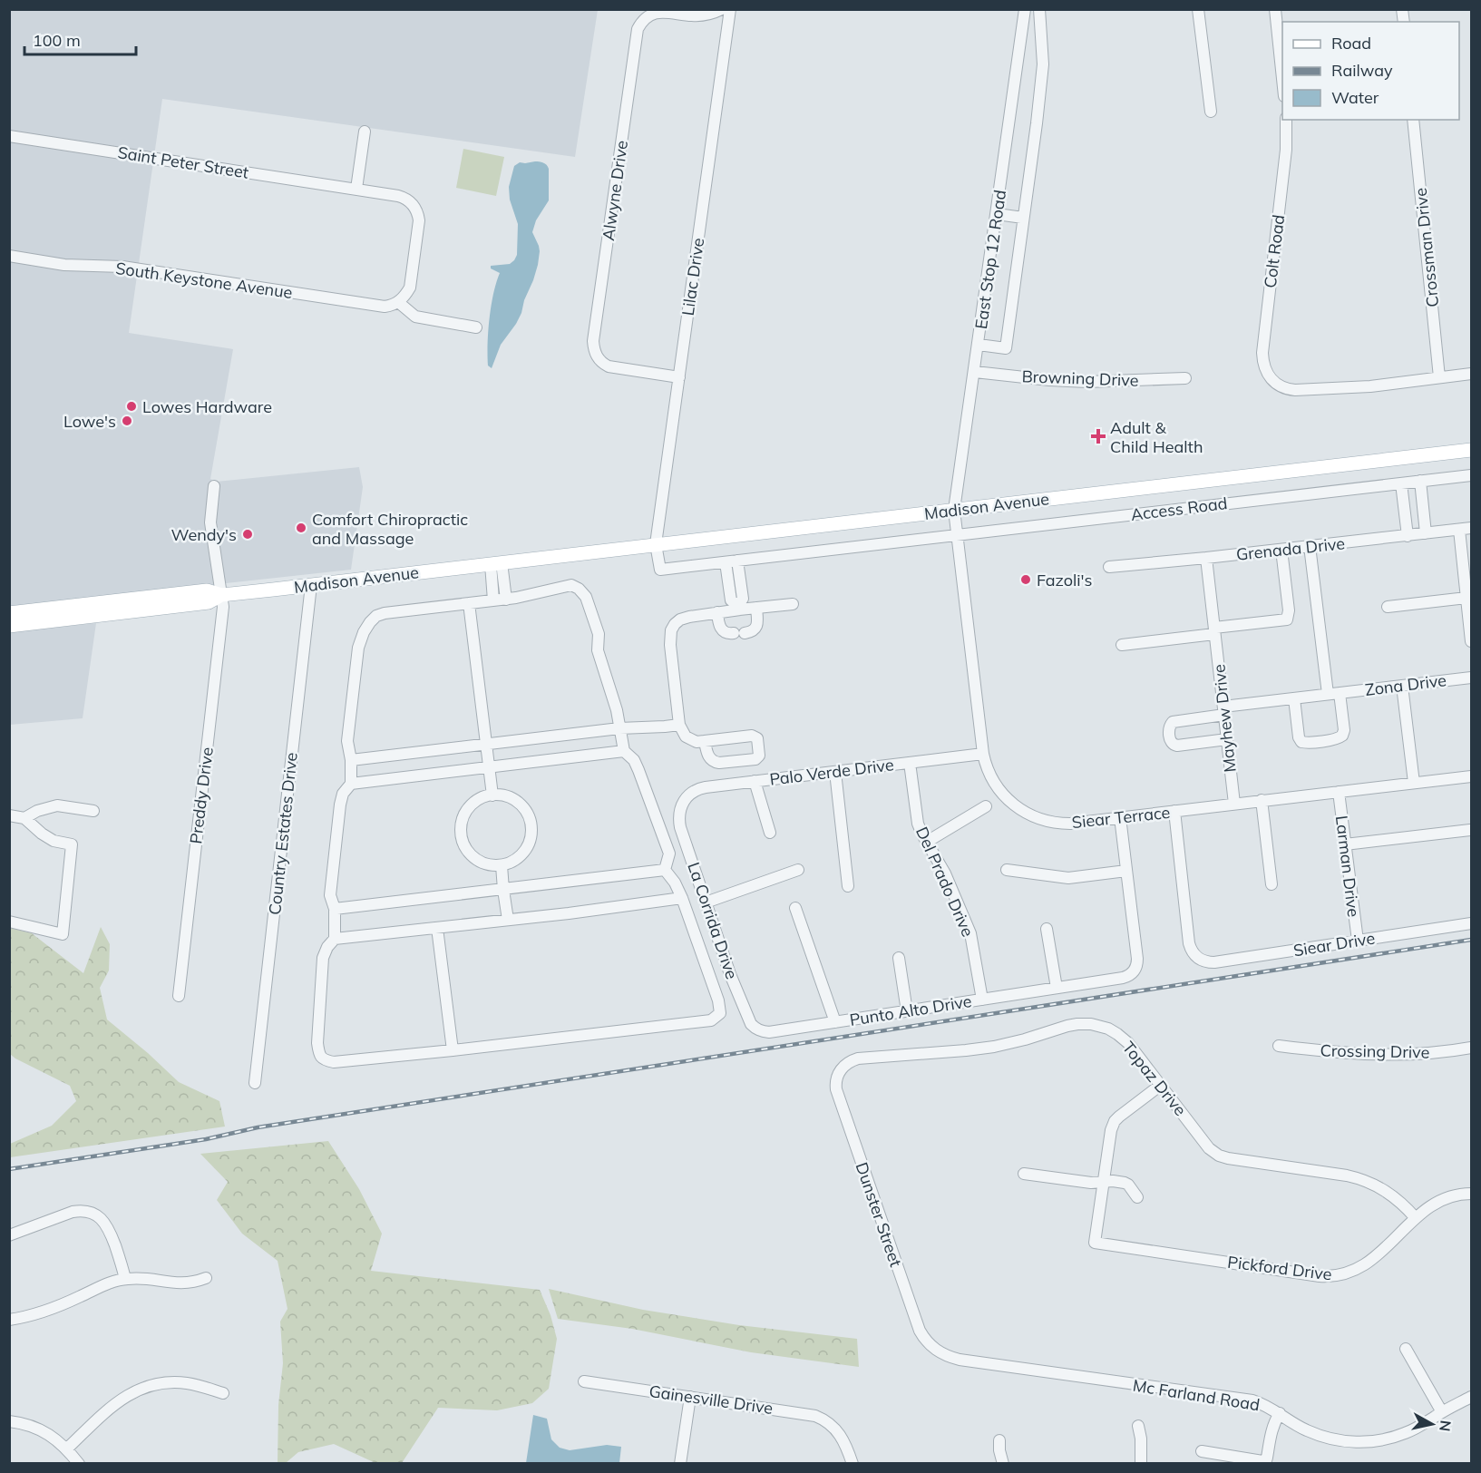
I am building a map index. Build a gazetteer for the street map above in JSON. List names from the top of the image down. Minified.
{"streets":{"main road":["Madison Avenue"],"street":["Saint Peter Street","Alwyne Drive","Crossman Drive","Colt Road","East Stop 12 Road","Lilac Drive","South Keystone Avenue","Browning Drive","Access Road","Grenada Drive","Zona Drive","Mayhew Drive","Palo Verde Drive","Preddy Drive","Siear Terrace","Country Estates Drive","Larman Drive","Del Prado Drive","La Corrida Drive","Siear Drive","Punto Alto Drive","Crossing Drive","Topaz Drive","Dunster Street","Pickford Drive","Mc Farland Road","Gainesville Drive"]},"crossings":[["Saint Peter Street","South Keystone Avenue"],["Alwyne Drive","Lilac Drive"],["Crossman Drive","Colt Road"],["East Stop 12 Road","Browning Drive"],["East Stop 12 Road","Madison Avenue"],["East Stop 12 Road","Siear Terrace"],["Lilac Drive","Madison Avenue"],["Lilac Drive","Access Road"],["Madison Avenue","Access Road"],["Madison Avenue","Preddy Drive"],["Madison Avenue","Siear Terrace"],["Madison Avenue","Country Estates Drive"],["Access Road","Siear Terrace"],["Grenada Drive","Mayhew Drive"],["Zona Drive","Mayhew Drive"],["Mayhew Drive","Siear Terrace"],["Palo Verde Drive","Siear Terrace"],["Palo Verde Drive","Del Prado Drive"],["Palo Verde Drive","La Corrida Drive"],["Siear Terrace","Larman Drive"],["Siear Terrace","Siear Drive"],["Larman Drive","Siear Drive"],["Del Prado Drive","Punto Alto Drive"],["La Corrida Drive","Punto Alto Drive"],["Topaz Drive","Dunster Street"],["Topaz Drive","Pickford Drive"],["Dunster Street","Mc Farland Road"]],"places":{"other":["Lowes Hardware","Lowe's","Comfort Chiropractic and Massage","Wendy's","Fazoli's"],"health":["Adult & Child Health"]},"legend":["Road","Railway","Water"],"scale_bar":"100 m","north":"right"}
